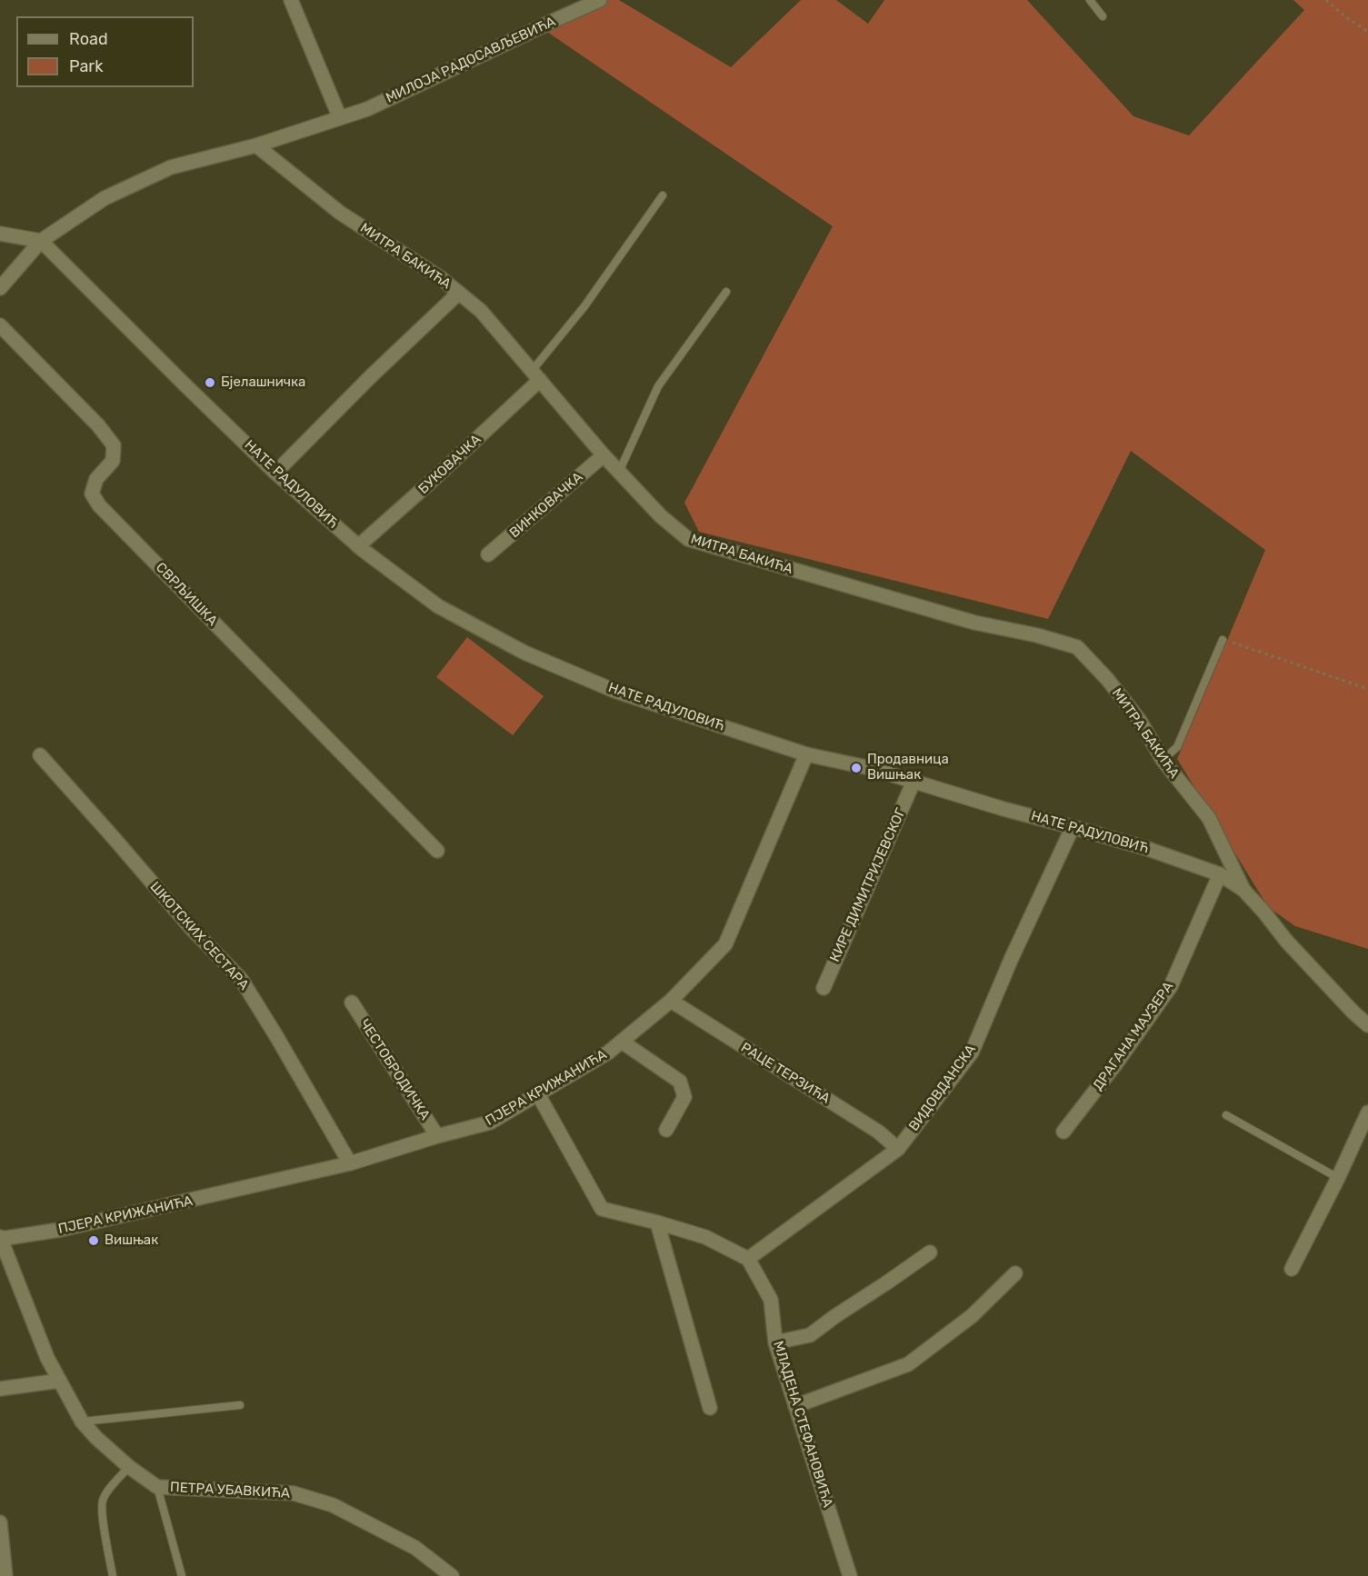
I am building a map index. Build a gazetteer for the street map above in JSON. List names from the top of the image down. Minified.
{"streets":{"street":["МИЛОЈА РАДОСАВЉЕВИЋА","МИТРА БАКИЋА","БУКОВАЧКА","НАТЕ РАДУЛОВИЋ","ВИНКОВАЧКА","СВРЉИШКА","КИРЕ ДИМИТРИЈЕВСКОГ","ШКОТСКИХ СЕСТАРА","ДРАГАНА МАУЗЕРА","ЧЕСТОБРОДИЧКА","РАЦЕ ТЕРЗИЋА","ПЈЕРА КРИЖАНИЋА","ВИДОВДАНСКА","МЛАДЕНА СТЕФАНОВИЋА","ПЕТРА УБАВКИЋА"]},"crossings":[["МИЛОЈА РАДОСАВЉЕВИЋА","МИТРА БАКИЋА"],["МИЛОЈА РАДОСАВЉЕВИЋА","НАТЕ РАДУЛОВИЋ"],["МИТРА БАКИЋА","БУКОВАЧКА"],["МИТРА БАКИЋА","НАТЕ РАДУЛОВИЋ"],["МИТРА БАКИЋА","ВИНКОВАЧКА"],["БУКОВАЧКА","НАТЕ РАДУЛОВИЋ"],["НАТЕ РАДУЛОВИЋ","КИРЕ ДИМИТРИЈЕВСКОГ"],["НАТЕ РАДУЛОВИЋ","ДРАГАНА МАУЗЕРА"],["НАТЕ РАДУЛОВИЋ","ПЈЕРА КРИЖАНИЋА"],["НАТЕ РАДУЛОВИЋ","ВИДОВДАНСКА"],["ШКОТСКИХ СЕСТАРА","ПЈЕРА КРИЖАНИЋА"],["ЧЕСТОБРОДИЧКА","ПЈЕРА КРИЖАНИЋА"],["РАЦЕ ТЕРЗИЋА","ПЈЕРА КРИЖАНИЋА"],["РАЦЕ ТЕРЗИЋА","ВИДОВДАНСКА"],["ПЈЕРА КРИЖАНИЋА","ПЕТРА УБАВКИЋА"],["ВИДОВДАНСКА","МЛАДЕНА СТЕФАНОВИЋА"]],"places":["Бјелашничка","Продавница Вишњак","Вишњак"],"legend":["Road","Park"]}
